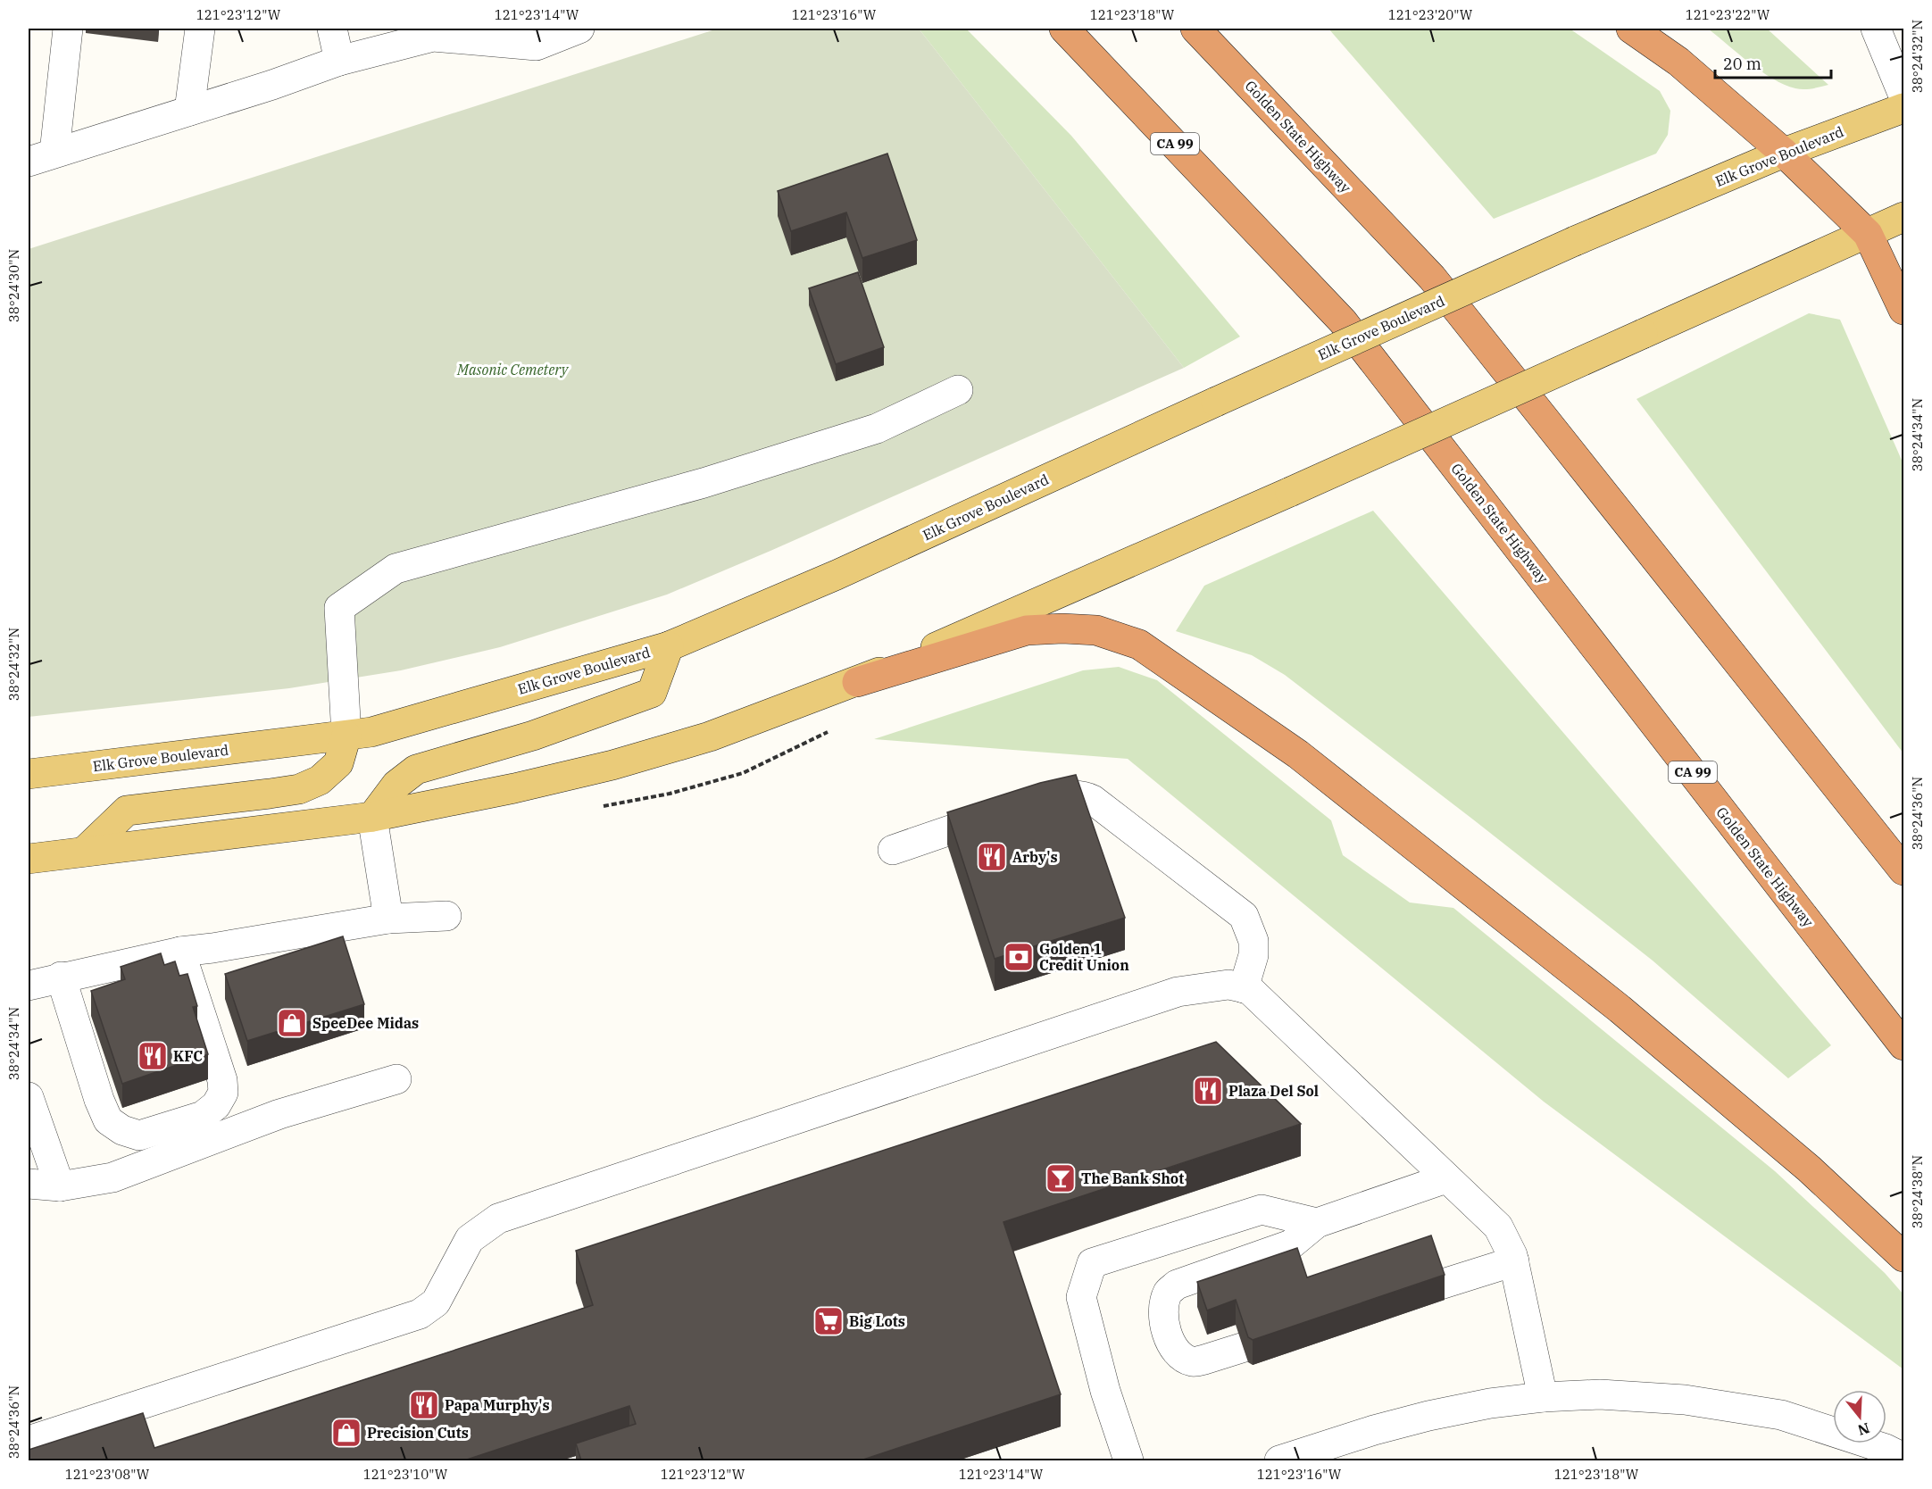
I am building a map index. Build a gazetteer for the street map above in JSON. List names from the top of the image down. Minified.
{"streets":{"highway":["Golden State Highway","CA 99"],"main road":["Elk Grove Boulevard"]},"parks":["Masonic Cemetery"],"places":{"restaurant":["Arby's","KFC","Plaza Del Sol","Papa Murphy's"],"bank":["Golden 1 Credit Union"],"shop":["SpeeDee Midas","Precision Cuts"],"bar":["The Bank Shot"],"supermarket":["Big Lots"]},"scale_bar":"20 m","north":"bottom","coordinates":["121°23'12\"W","121°23'14\"W","121°23'16\"W","121°23'18\"W","121°23'20\"W","121°23'22\"W","38°24'32\"N","38°24'30\"N","38°24'34\"N","38°24'36\"N","38°24'38\"N","121°23'08\"W","121°23'10\"W"]}
